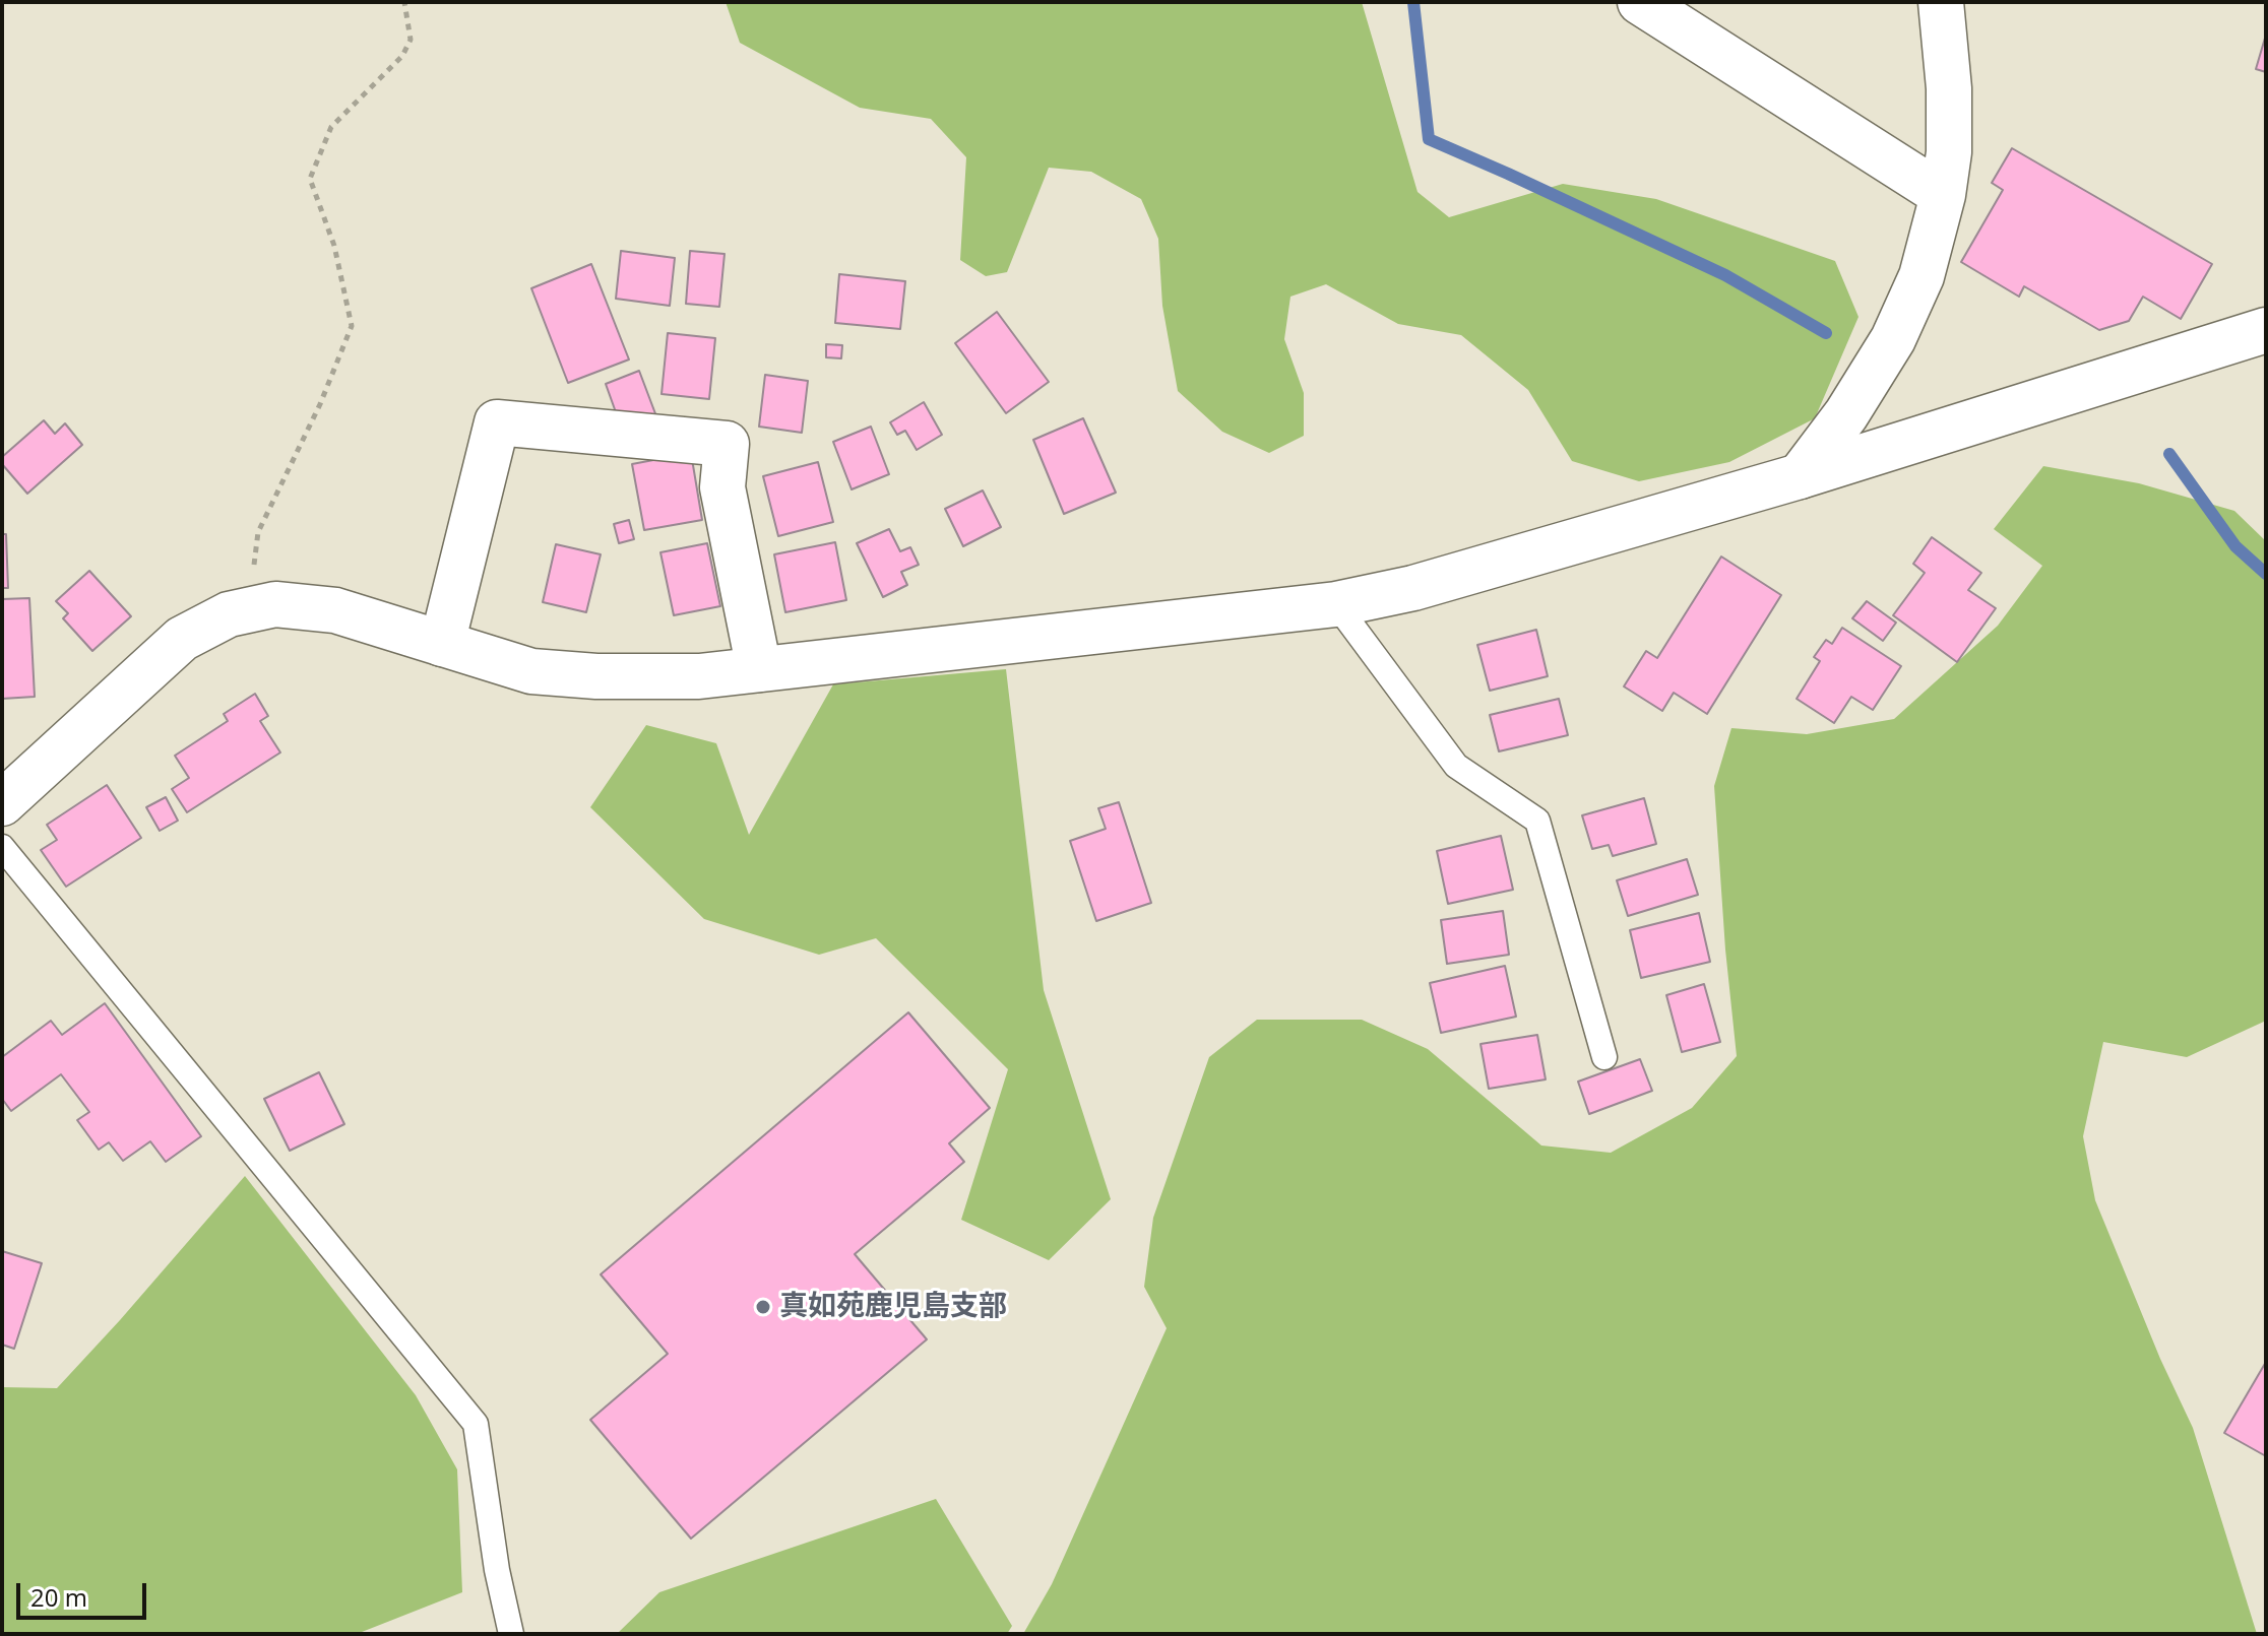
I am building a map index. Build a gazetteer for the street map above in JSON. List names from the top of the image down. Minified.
{"places":["真如苑鹿児島支部"],"scale_bar":"20 m"}
